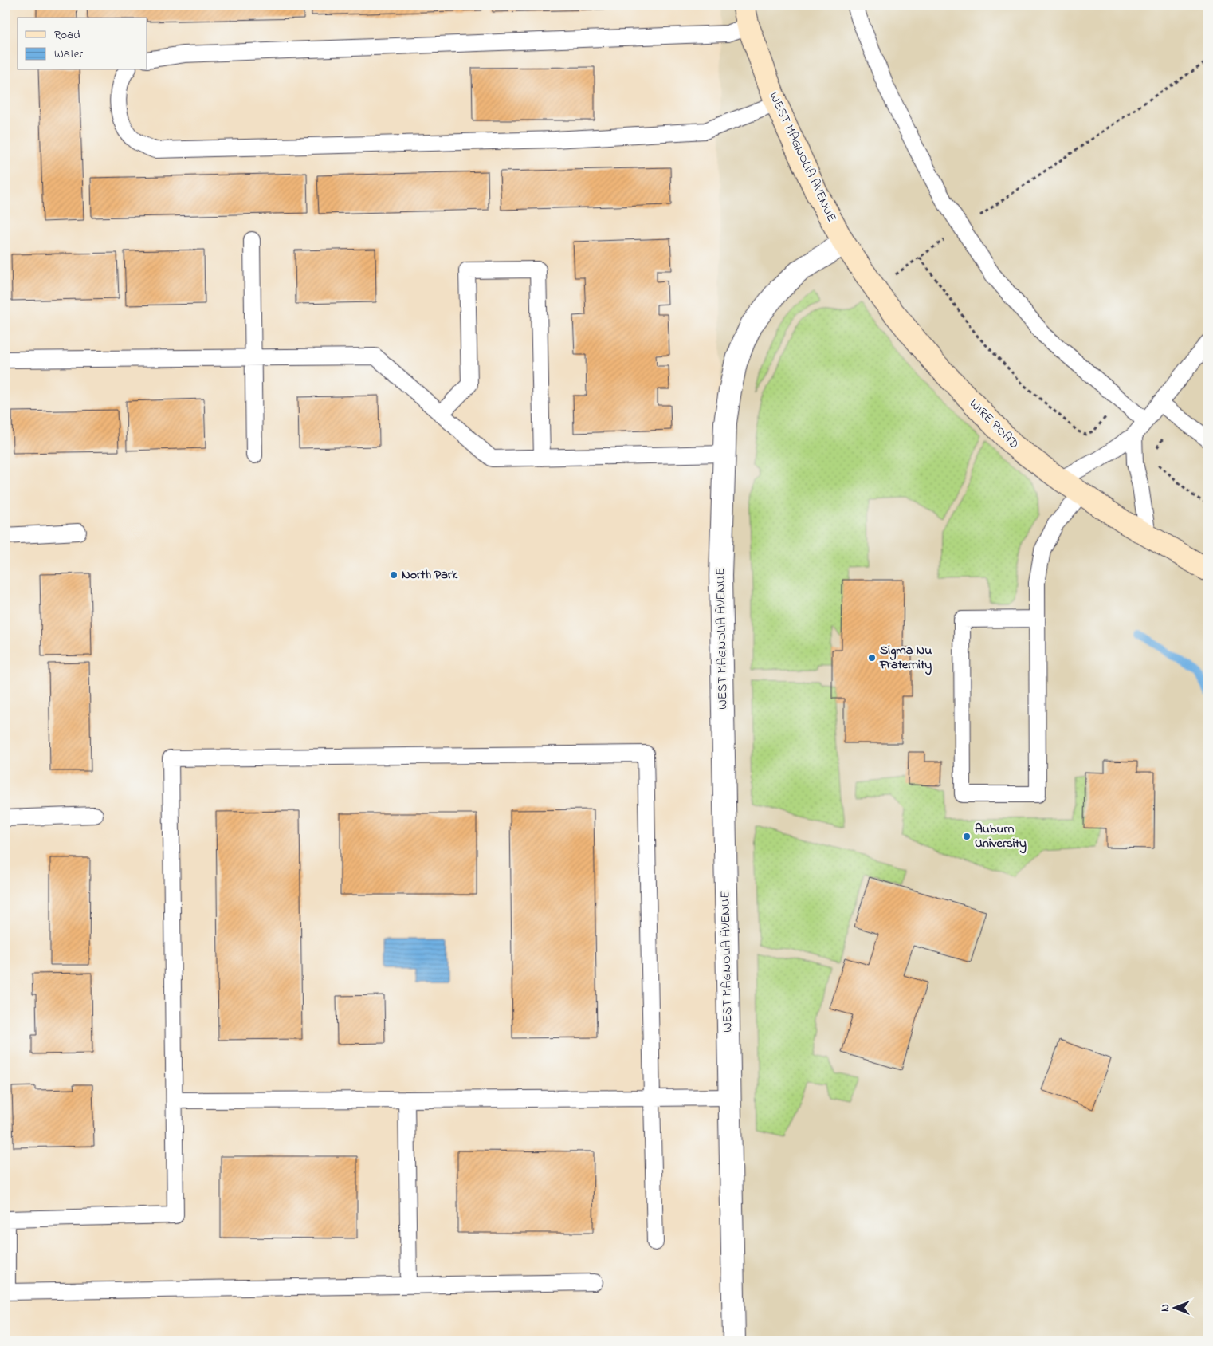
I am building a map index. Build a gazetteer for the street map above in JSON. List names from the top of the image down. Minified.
{"streets":{"street":["WEST MAGNOLIA AVENUE","WIRE ROAD"]},"crossings":[["WEST MAGNOLIA AVENUE","WIRE ROAD"]],"places":["North Park","Sigma Nu Fraternity","Auburn University"],"legend":["Road","Water"],"north":"left"}
